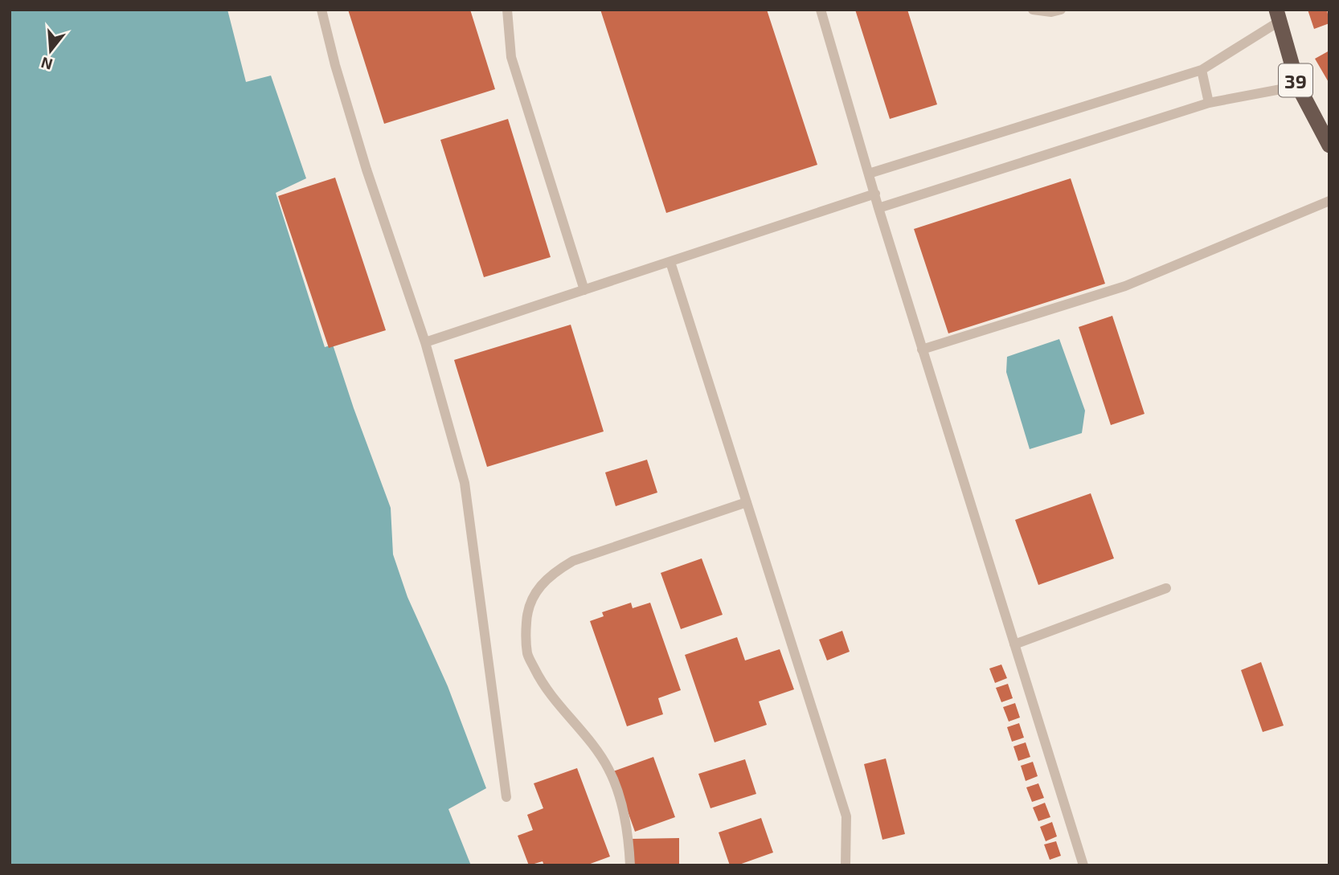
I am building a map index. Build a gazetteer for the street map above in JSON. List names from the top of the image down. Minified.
{"streets":{"highway":["39"]},"north":"bottom"}
